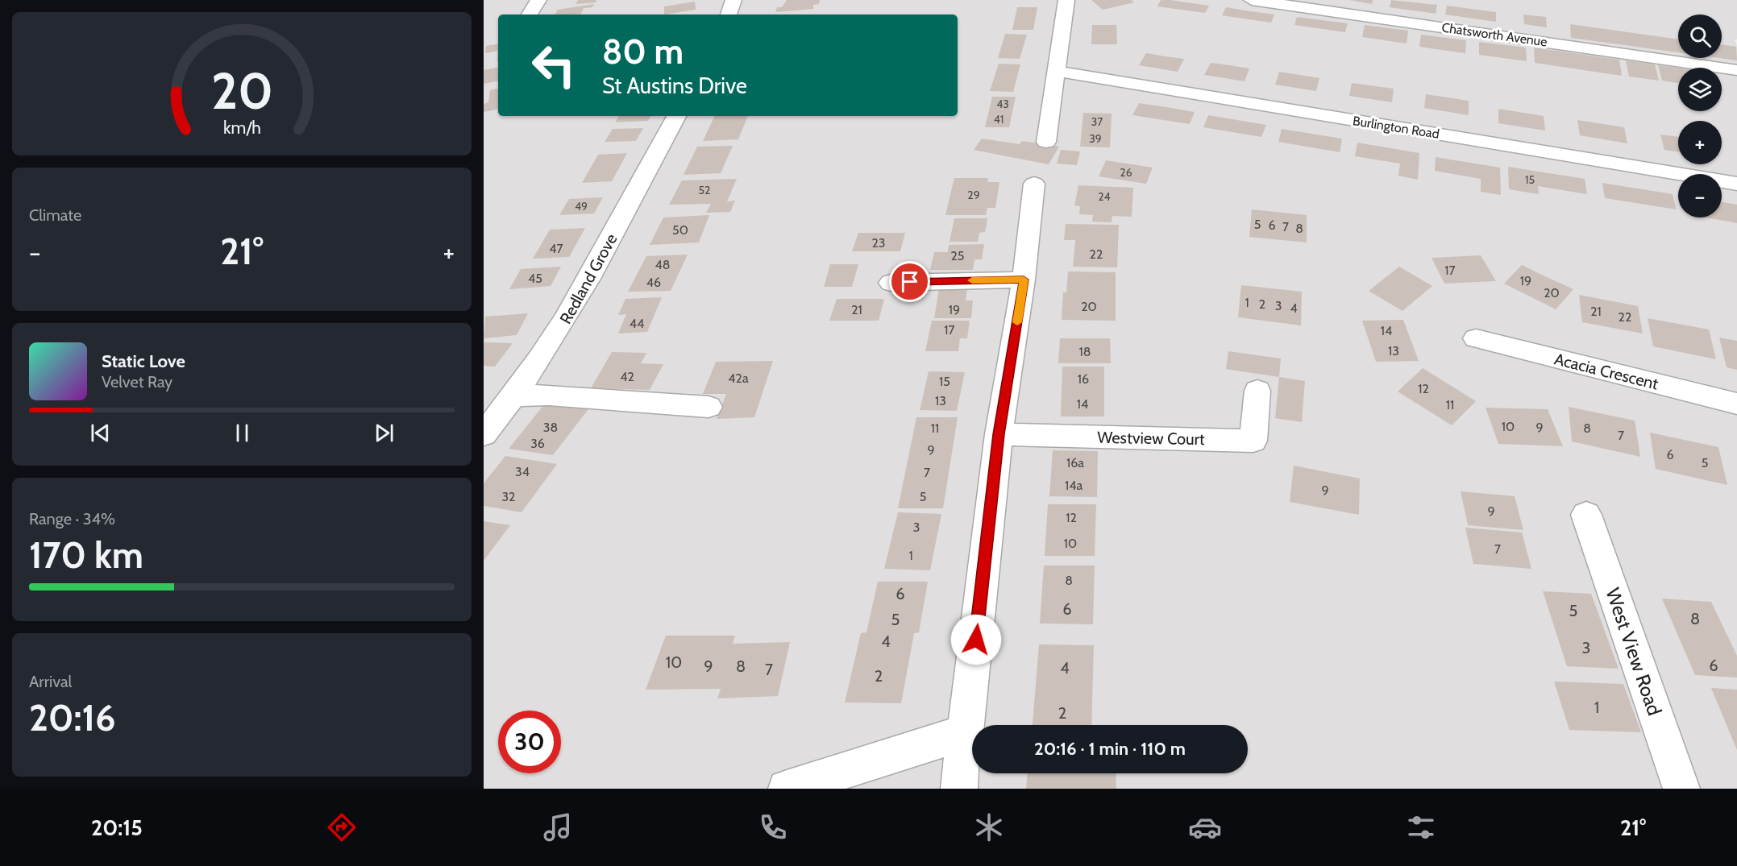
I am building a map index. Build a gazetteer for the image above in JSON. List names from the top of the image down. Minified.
{"streets":{"street":["Chatsworth Avenue","Burlington Road","Redland Grove","Acacia Crescent","Westview Court","West View Road"]},"house_numbers":["43","41","37","39","26","15","52","29","24","49","5","6","7","8","50","23","47","22","25","48","17","45","19","46","20","1","2","3","20","4","21","19","21","22","44","17","14","13","18","42","42a","16","15","12","13","14","11","10","38","9","11","8","7","36","9","6","16a","5","34","7","14a","9","32","5","9","12","3","10","7","1","8","6","6","5","8","5","4","3","10","6","9","8","4","7","2","1","2"],"page":{"map_buttons":["+","−"],"turn":["80 m","St Austins Drive"],"tile":["Climate",["Range · 34%","170 km"],["Arrival","20:16"]],"heat":["−","21°","+"],"song":["Static Love","Velvet Ray"],"limit":"30","trip":"20:16 · 1 min · 110 m","tabs":["20:15","21°"],"gauge":["20","km/h"]}}
